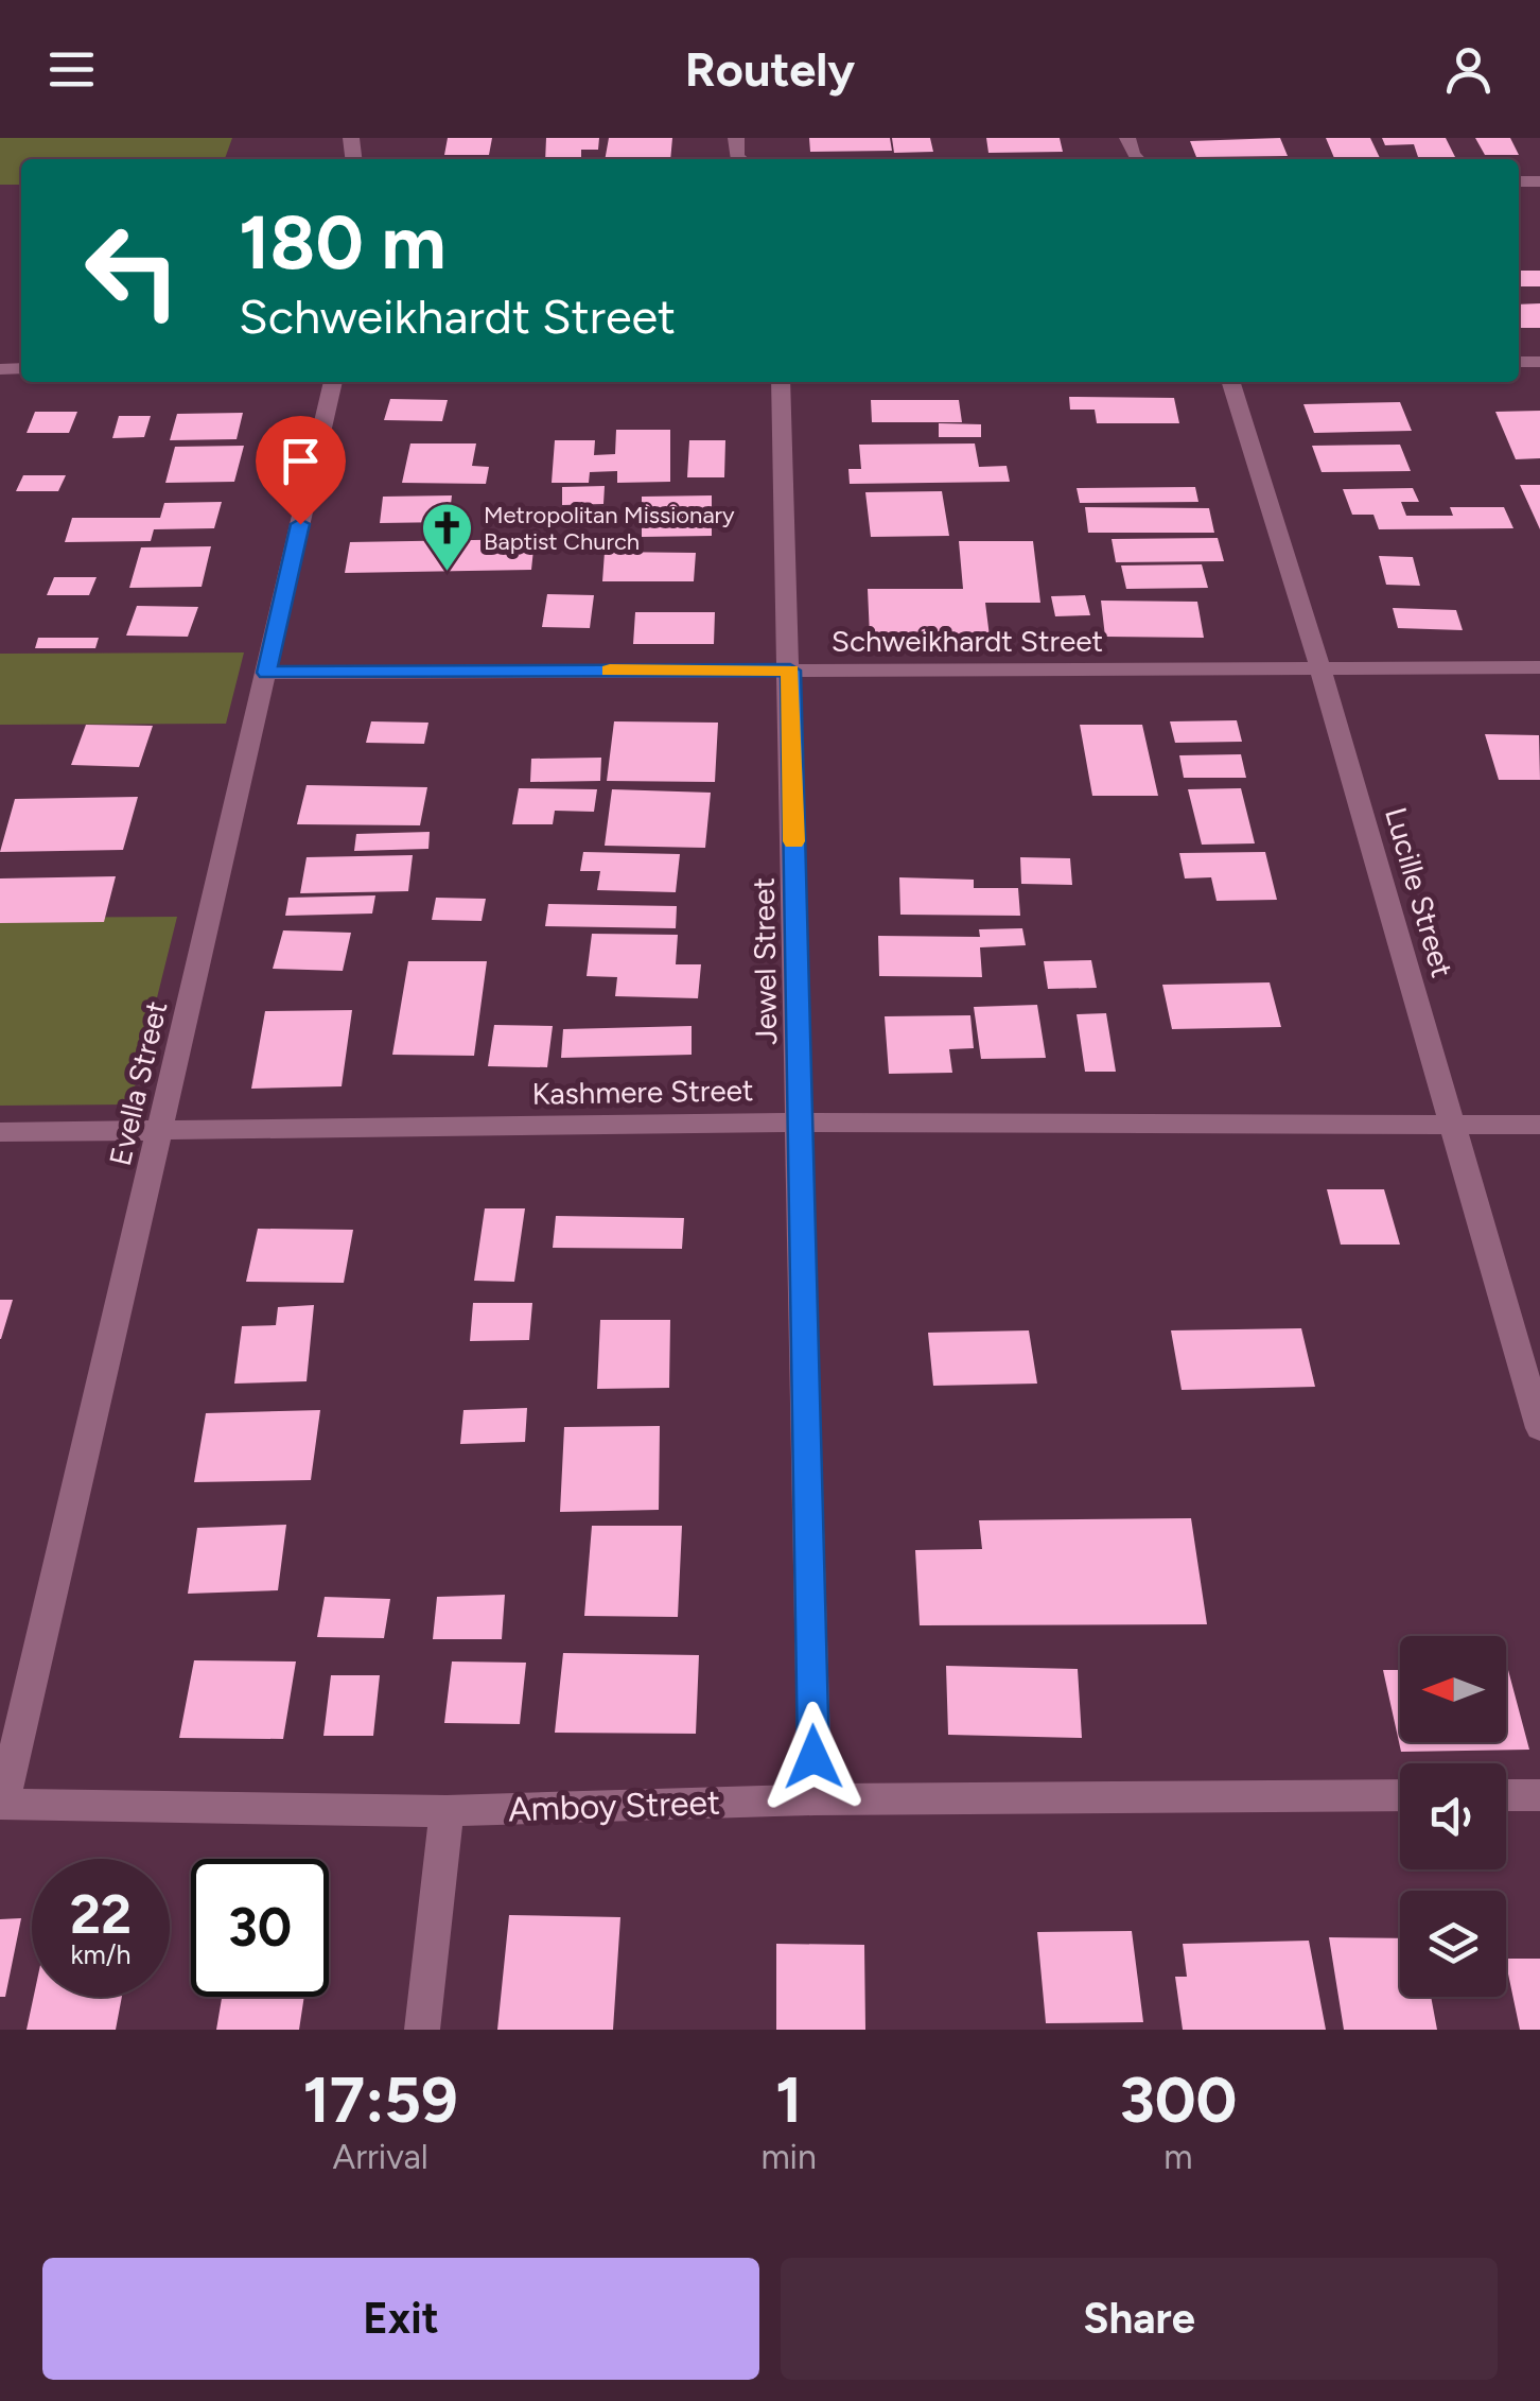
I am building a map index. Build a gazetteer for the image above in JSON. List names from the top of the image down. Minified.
{"streets":{"street":["Schweikhardt Street","Lucille Street","Jewel Street","Evella Street","Kashmere Street","Amboy Street"]},"crossings":[["Schweikhardt Street","Lucille Street"],["Schweikhardt Street","Jewel Street"],["Schweikhardt Street","Evella Street"],["Lucille Street","Kashmere Street"],["Jewel Street","Kashmere Street"],["Jewel Street","Amboy Street"],["Evella Street","Kashmere Street"],["Evella Street","Amboy Street"]],"places":{"church":["Metropolitan Missionary Baptist Church"]},"north":"left","page":{"header":"Routely","turn":["180 m","Schweikhardt Street"],"speed":"22 km/h","limit":"30","eta":["17:59","Arrival","1","min","300","m"],"buttons":["Exit","Share"]}}
